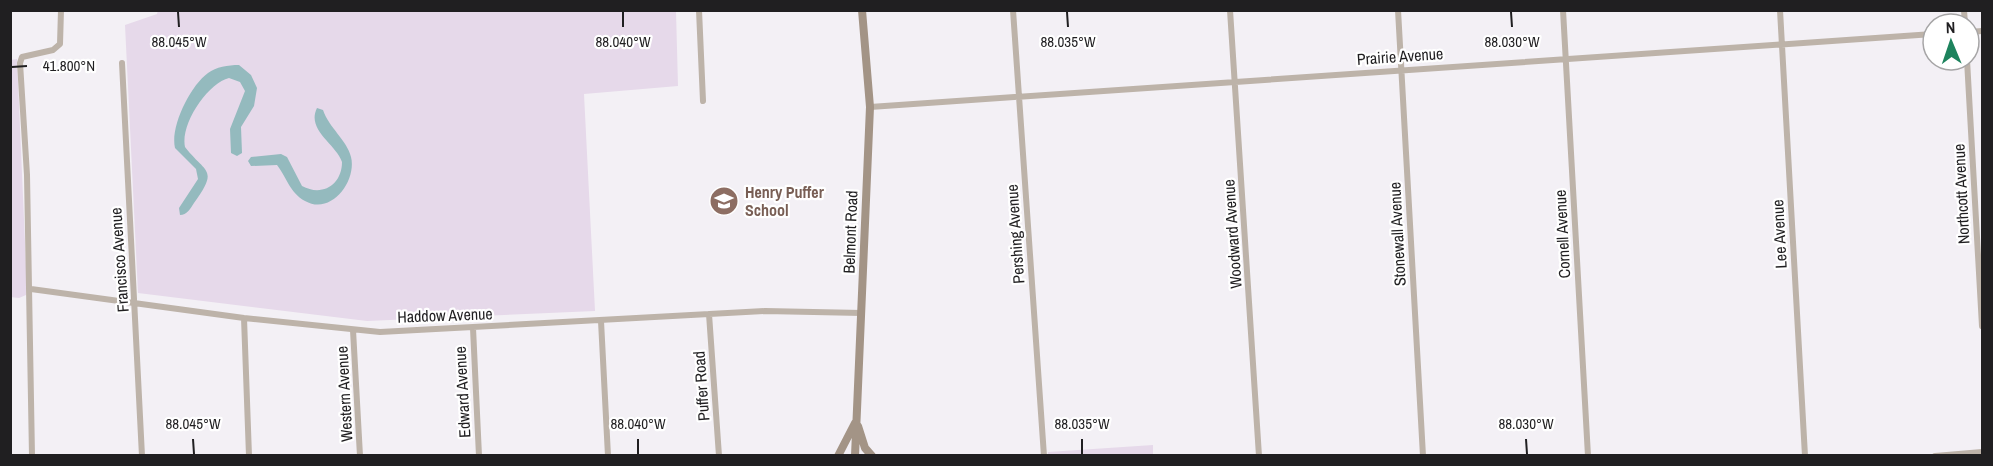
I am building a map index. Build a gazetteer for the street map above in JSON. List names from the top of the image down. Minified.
{"streets":{"main road":["Belmont Road"],"street":["Prairie Avenue","Northcott Avenue","Pershing Avenue","Woodward Avenue","Stonewall Avenue","Cornell Avenue","Lee Avenue","Francisco Avenue","Haddow Avenue","Puffer Road","Edward Avenue","Western Avenue"]},"crossings":[["Prairie Avenue","Belmont Road"],["Prairie Avenue","Pershing Avenue"],["Prairie Avenue","Woodward Avenue"],["Prairie Avenue","Stonewall Avenue"],["Prairie Avenue","Cornell Avenue"],["Prairie Avenue","Lee Avenue"],["Belmont Road","Haddow Avenue"],["Francisco Avenue","Haddow Avenue"],["Haddow Avenue","Puffer Road"],["Haddow Avenue","Edward Avenue"],["Haddow Avenue","Western Avenue"]],"places":{"school or university":["Henry Puffer School"]},"north":"top","coordinates":["88.045°W","88.040°W","88.035°W","88.030°W","41.800°N"]}
